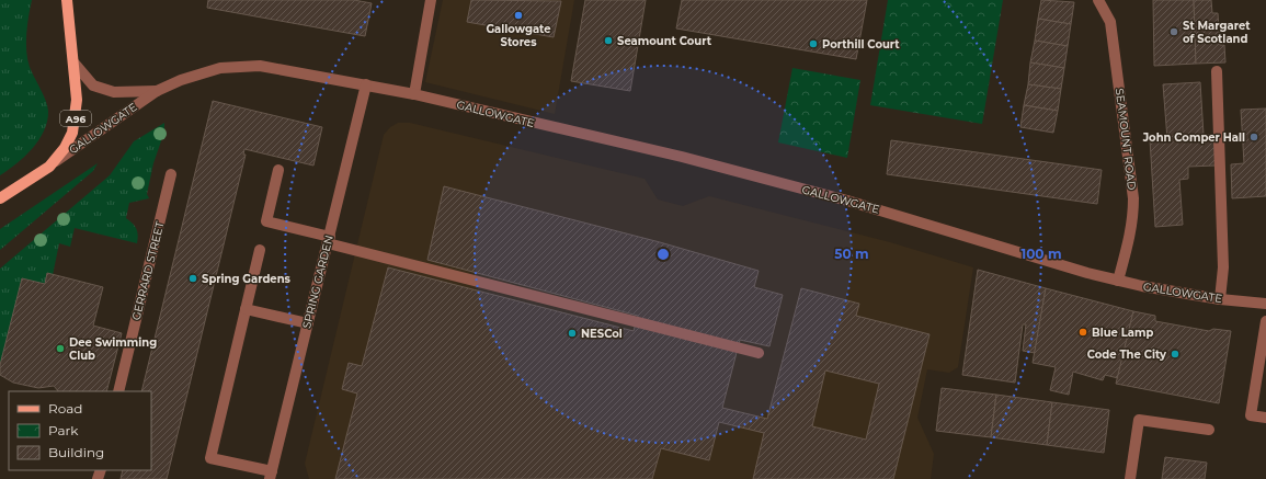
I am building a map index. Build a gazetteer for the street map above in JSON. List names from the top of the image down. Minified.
{"streets":{"main road":["A96"],"street":["GALLOWGATE","SEAMOUNT ROAD","GERRARD STREET","SPRING GARDEN"]},"crossings":[["GALLOWGATE","A96"],["GALLOWGATE","SEAMOUNT ROAD"],["GALLOWGATE","SPRING GARDEN"]],"places":["Gallowgate Stores","St Margaret of Scotland","Seamount Court","Porthill Court","John Comper Hall","Spring Gardens","Blue Lamp","NESCol","Dee Swimming Club","Code The City"],"legend":["Road","Park","Building"],"rings":["50 m","100 m"]}
